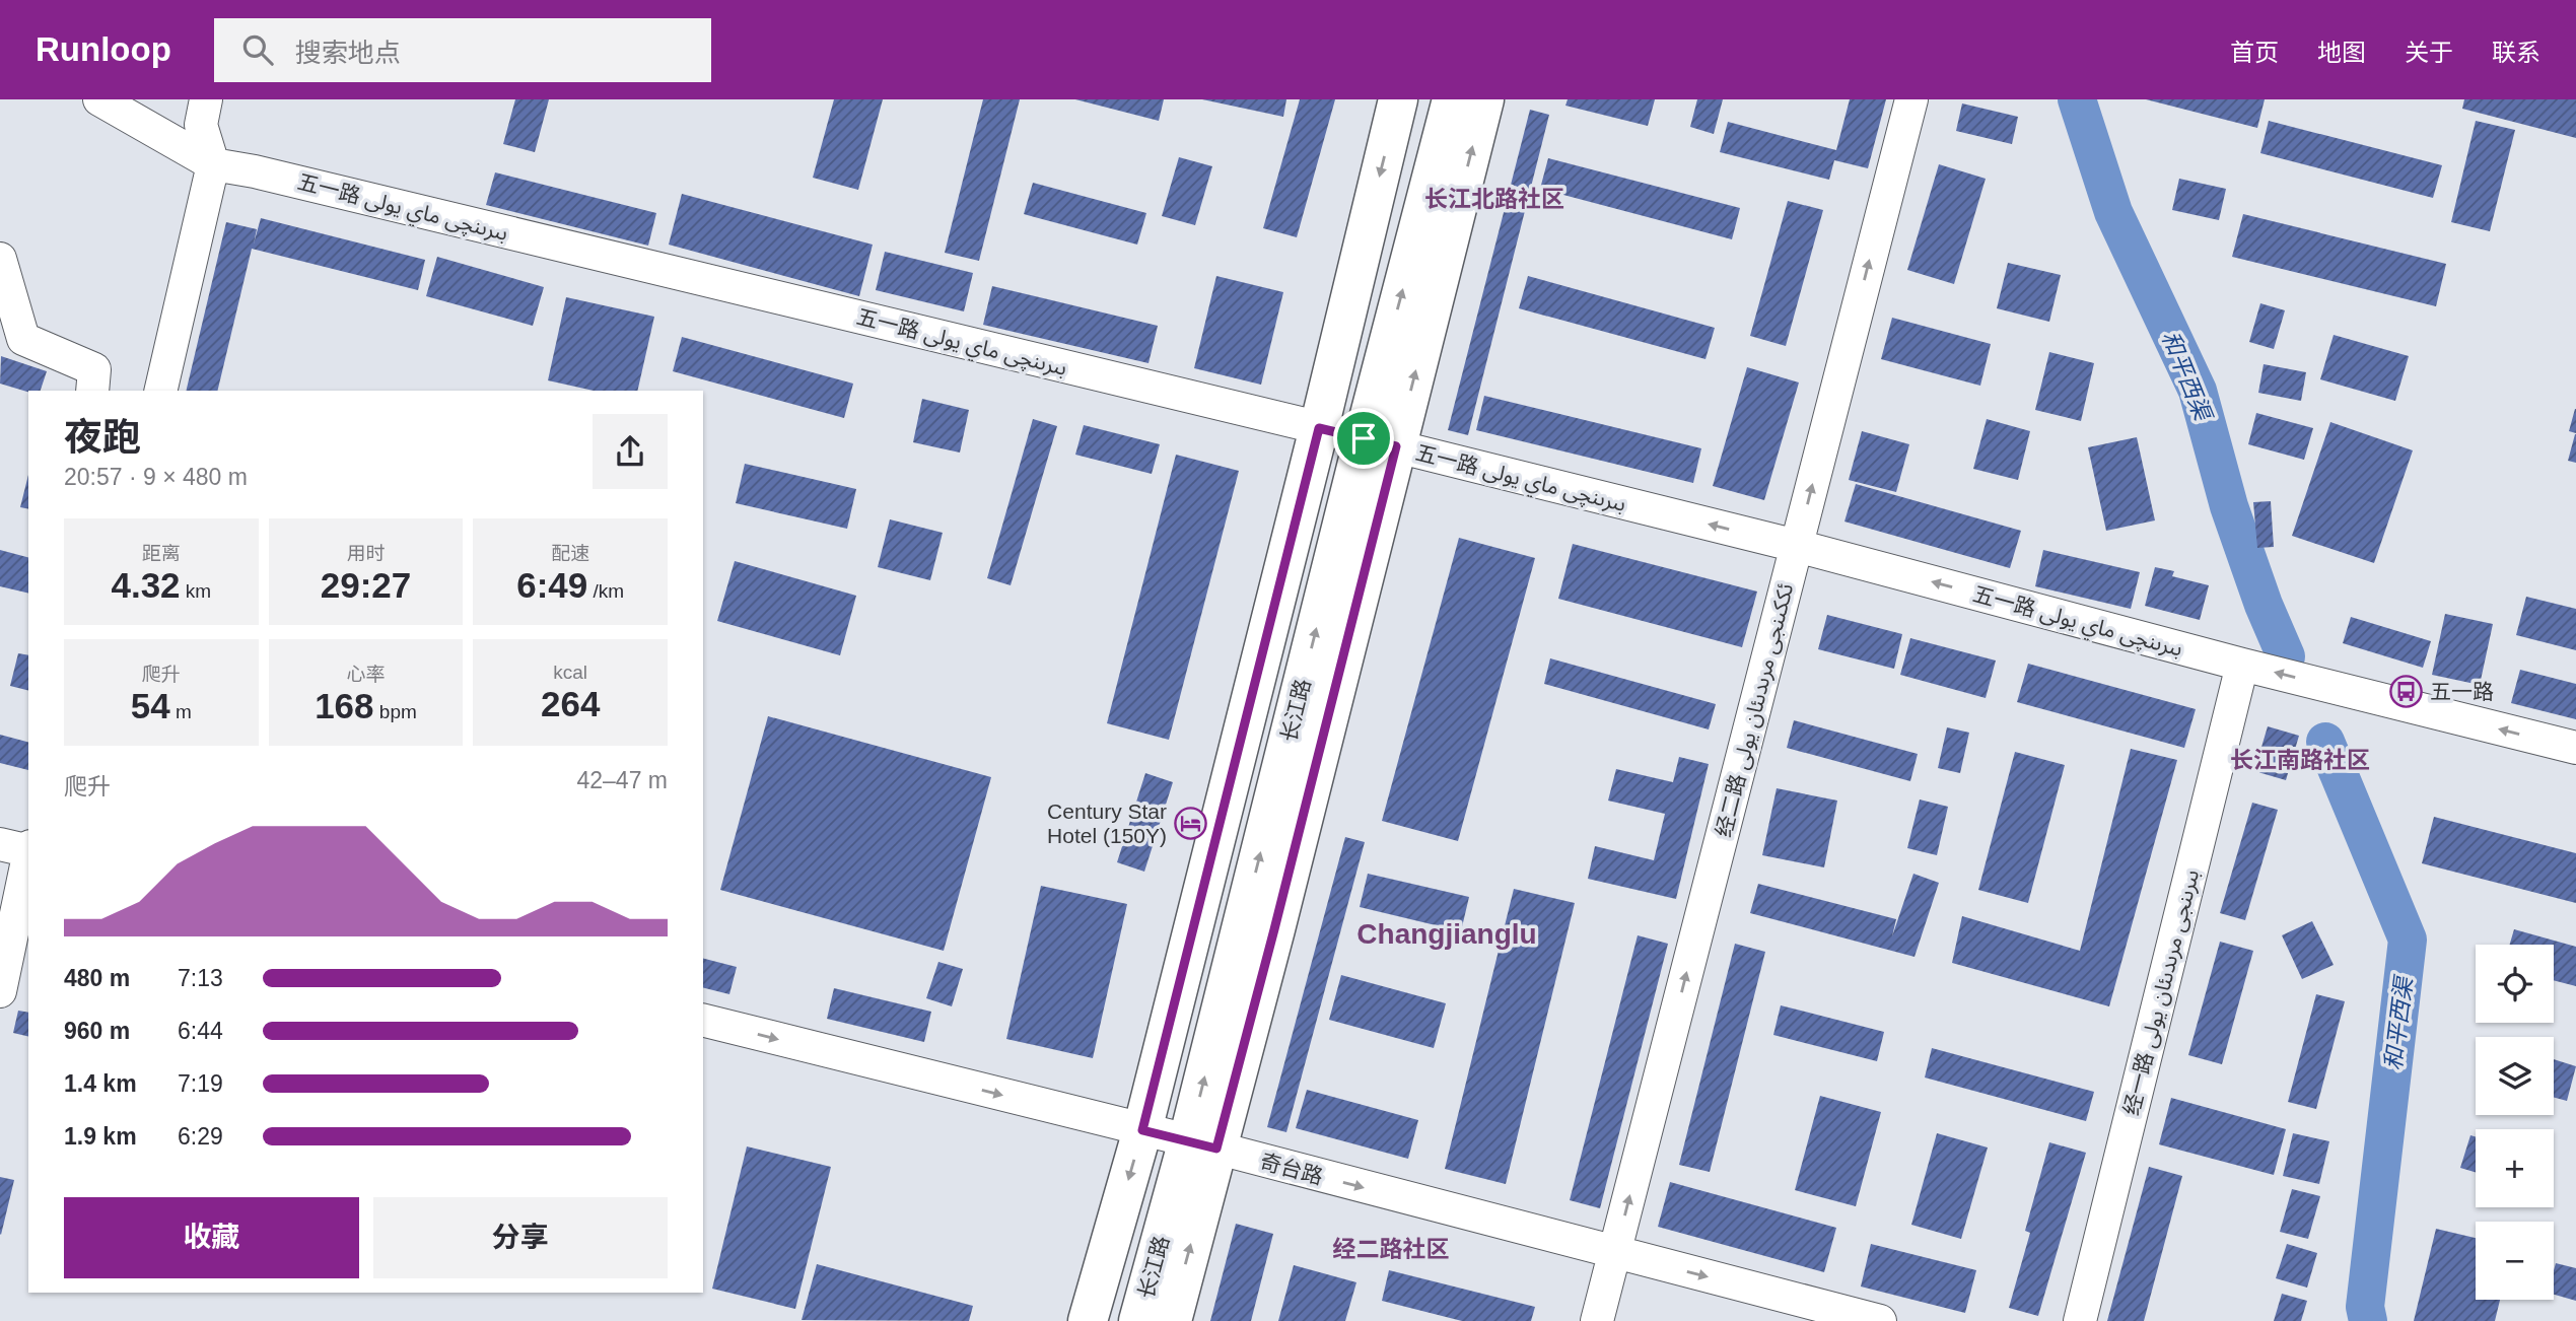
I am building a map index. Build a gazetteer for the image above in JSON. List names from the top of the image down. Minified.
{"streets":{"main road":["长江路"],"street":["五一路 بىرىنچى ماي يولى","经二路 ئككىنجى مرىدىئان يولى","经一路 بىرىنجى مرىدىئان يولى","奇台路"]},"crossings":[["五一路 بىرىنچى ماي يولى","长江路"],["五一路 بىرىنچى ماي يولى","经二路 ئككىنجى مرىدىئان يولى"],["五一路 بىرىنچى ماي يولى","经一路 بىرىنجى مرىدىئان يولى"],["长江路","奇台路"],["经二路 ئككىنجى مرىدىئان يولى","奇台路"]],"one_way":["五一路 بىرىنچى ماي يولى","经二路 ئككىنجى مرىدىئان يولى","奇台路"],"districts":["长江北路社区","长江南路社区","Changjianglu","经二路社区"],"water":["和平西渠"],"places":{"bus stop":["五一路"],"hotel":["Century Star Hotel (150Y)"]},"page":{"header":"Runloop","search":"搜索地点","nav":["首页","地图","关于","联系"],"heading":["夜跑","20:57 · 9 × 480 m"],"stats":[["距离","4.32 km"],["用时","29:27"],["配速","6:49 /km"],["爬升","54 m"],["心率","168 bpm"],["kcal","264"]],"chart":["爬升","42–47 m"],"map_buttons":["+","−"],"list":[{"name":"480 m","note":"7:13"},{"name":"960 m","note":"6:44"},{"name":"1.4 km","note":"7:19"},{"name":"1.9 km","note":"6:29"}],"buttons":["收藏","分享"]}}
